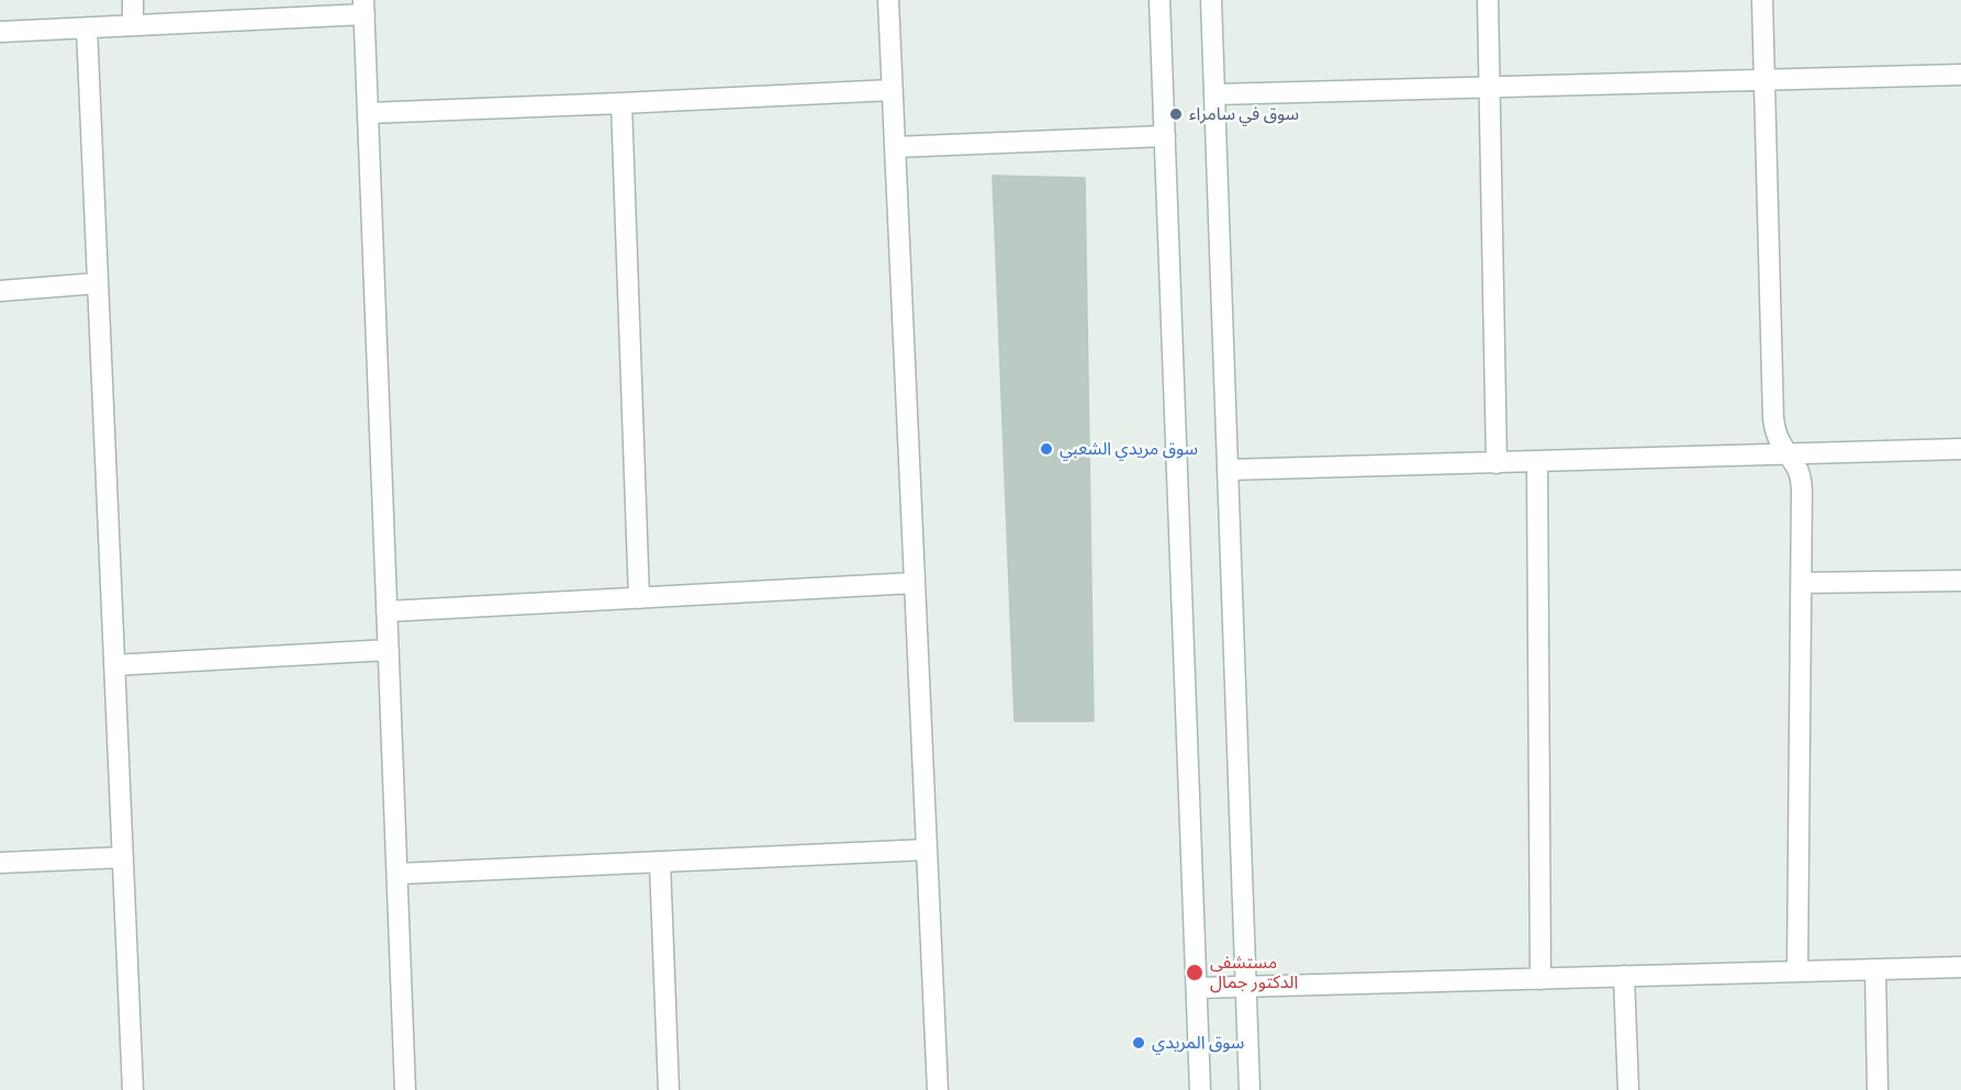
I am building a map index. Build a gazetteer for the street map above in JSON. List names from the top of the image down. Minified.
{"places":["سوق في سامراء","سوق مريدي الشعبي","مستشفى الدكتور جمال","سوق المريدي"]}
